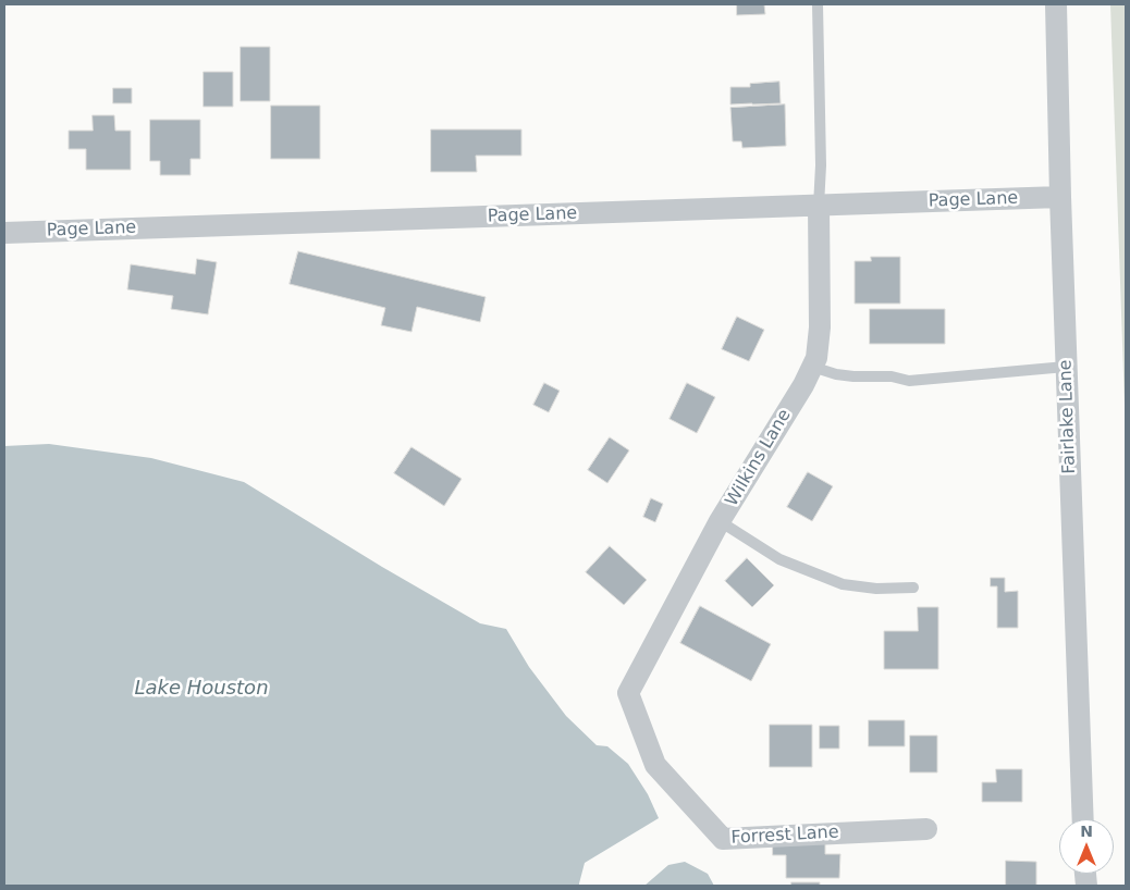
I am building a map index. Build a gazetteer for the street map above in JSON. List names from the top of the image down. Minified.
{"streets":{"street":["Page Lane","Fairlake Lane","Wilkins Lane","Forrest Lane"]},"crossings":[["Page Lane","Fairlake Lane"],["Page Lane","Wilkins Lane"],["Wilkins Lane","Forrest Lane"]],"water":["Lake Houston"],"north":"top"}
